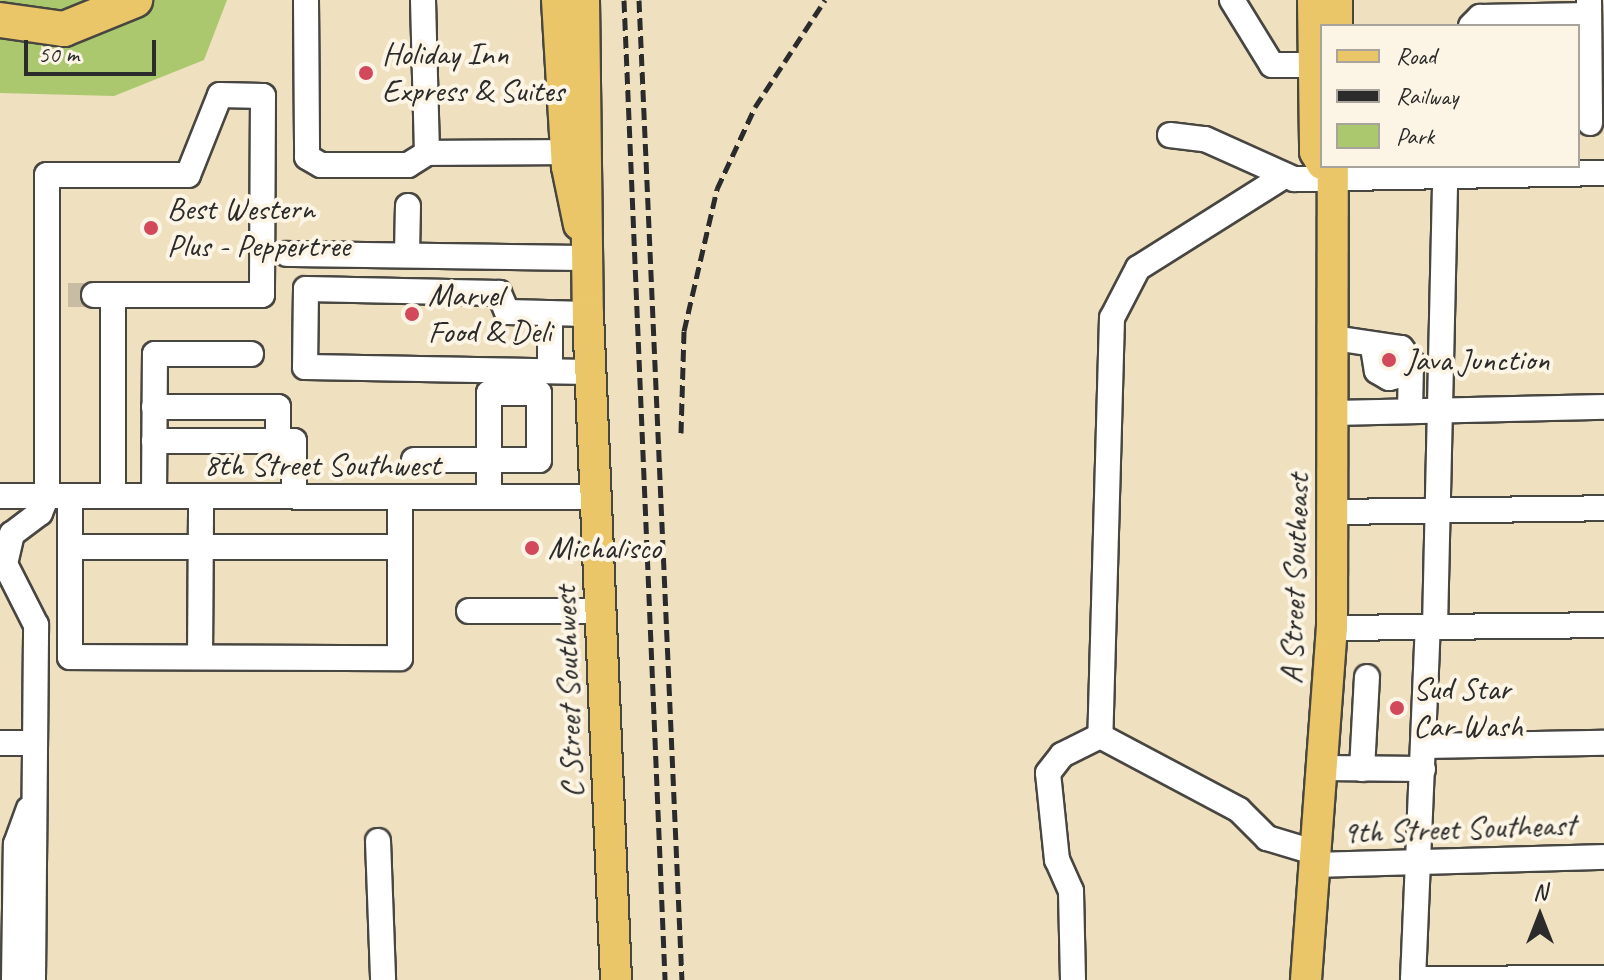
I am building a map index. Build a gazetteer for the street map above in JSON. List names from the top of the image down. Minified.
{"streets":{"main road":["A Street Southeast","C Street Southwest"],"street":["8th Street Southwest","9th Street Southeast"]},"crossings":[["8th Street Southwest","C Street Southwest"],["A Street Southeast","9th Street Southeast"]],"places":["Holiday Inn Express & Suites","Best Western Plus - Peppertree","Marvel Food & Deli","Java Junction","Michalisco","Sud Star Car Wash"],"legend":["Road","Railway","Park"],"scale_bar":"50 m","north":"top"}
